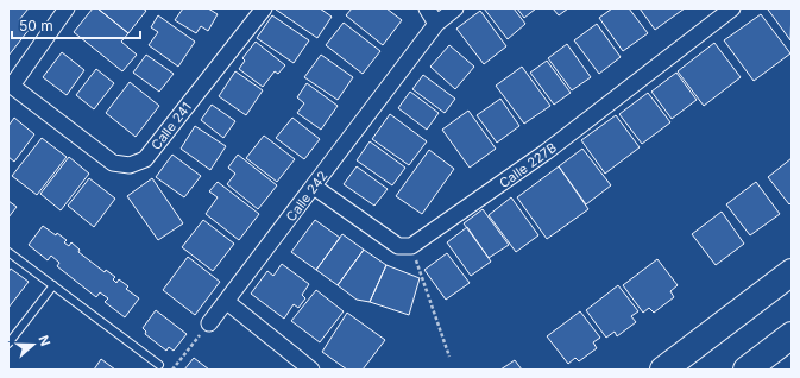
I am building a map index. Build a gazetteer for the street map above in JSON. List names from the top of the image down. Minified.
{"streets":{"street":["Calle 241","Calle 227B","Calle 242"]},"scale_bar":"50 m","north":"right"}
